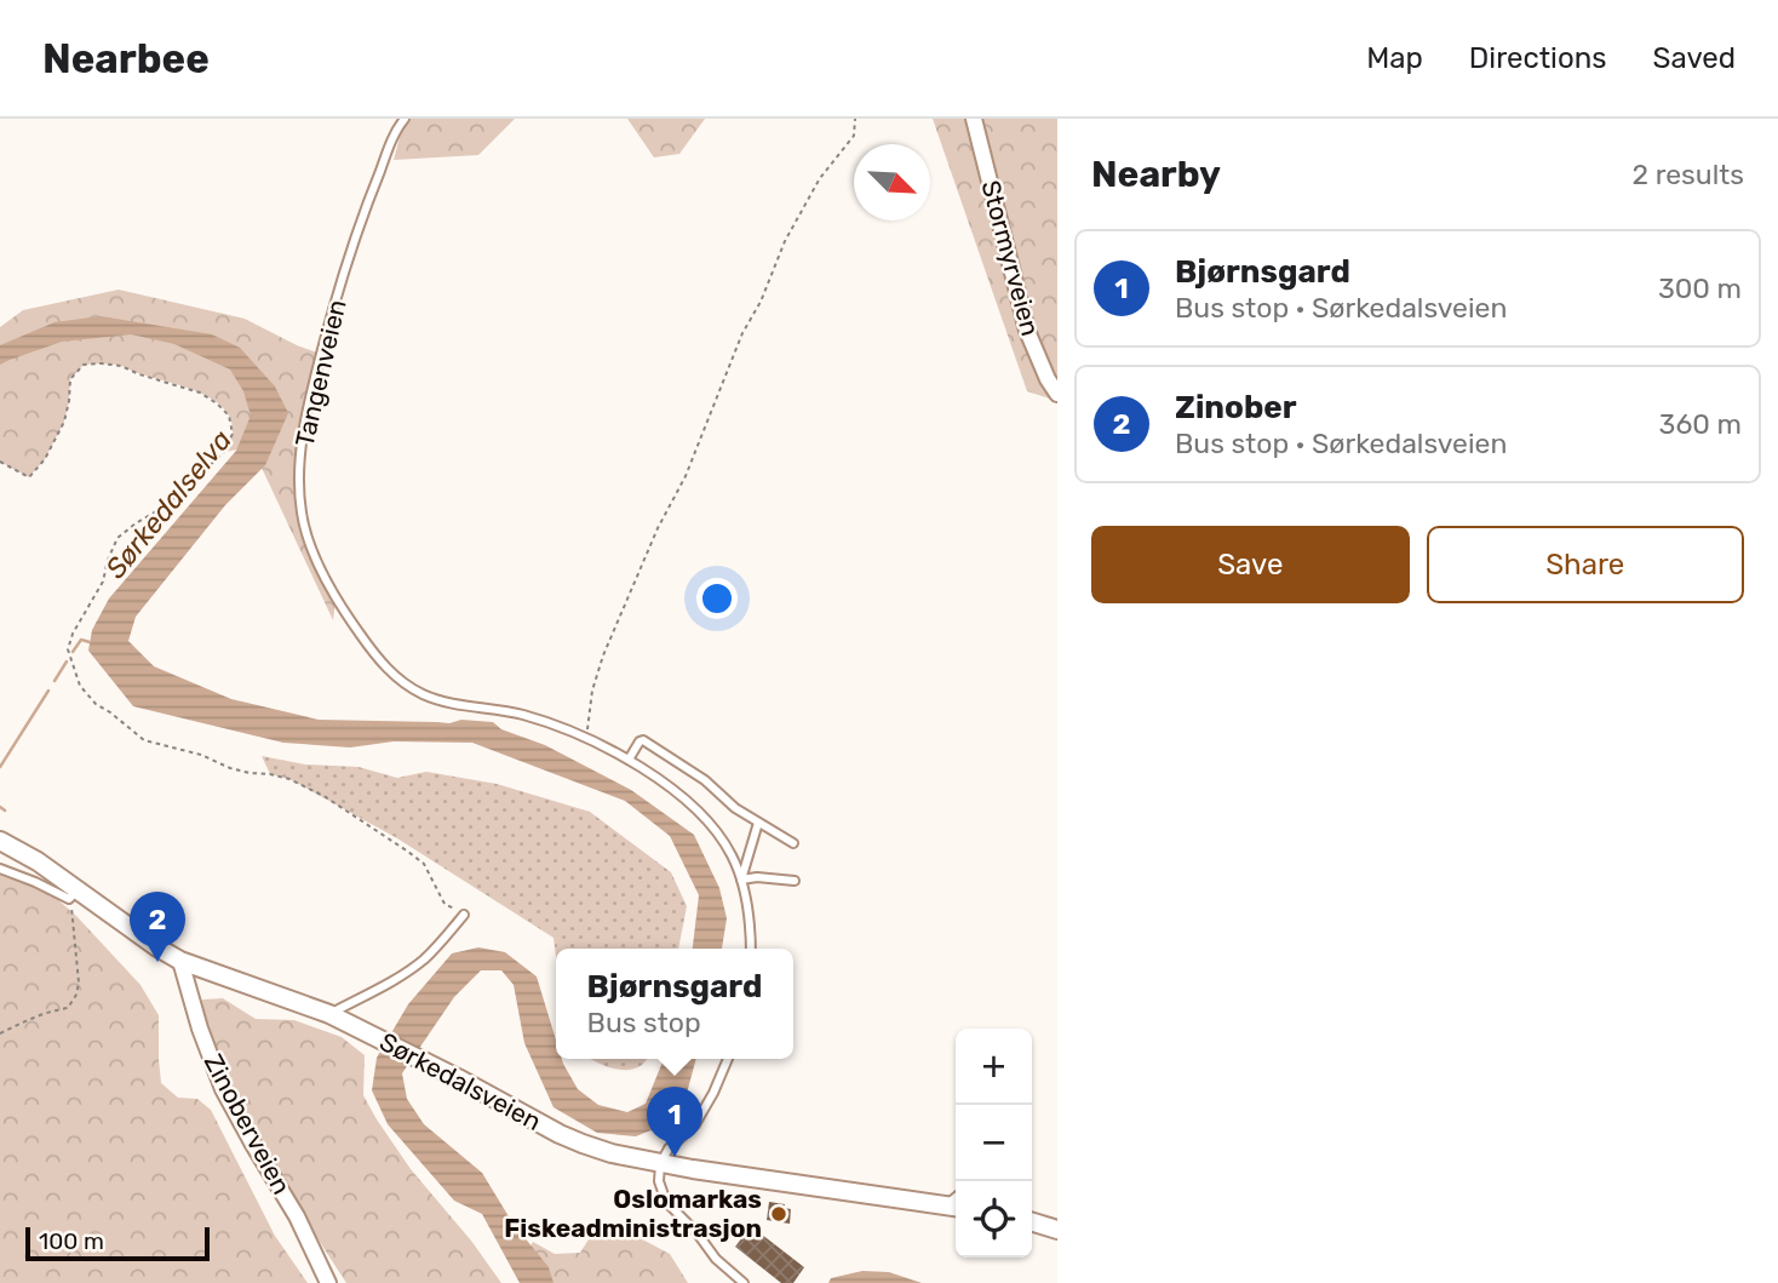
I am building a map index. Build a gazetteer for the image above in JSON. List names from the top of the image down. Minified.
{"streets":{"street":["Stormyrveien","Sørkedalsveien","Zinoberveien"],"lane":["Tangenveien"]},"crossings":[["Sørkedalsveien","Zinoberveien"]],"water":["Sørkedalselva"],"places":["Oslomarkas Fiskeadministrasjon"],"scale_bar":"100 m","north":"bottom right","page":{"header":"Nearbee","nav":["Map","Directions","Saved"],"heading":["Nearby","2 results"],"list":[{"mark":"1","name":"Bjørnsgard","note":"Bus stop · Sørkedalsveien","value":"300 m"},{"mark":"2","name":"Zinober","note":"Bus stop · Sørkedalsveien","value":"360 m"}],"buttons":["Save","Share"],"pins":["2","1"],"popup":["Bjørnsgard","Bus stop"],"map_buttons":["+","−"],"scale":"100 m"}}
